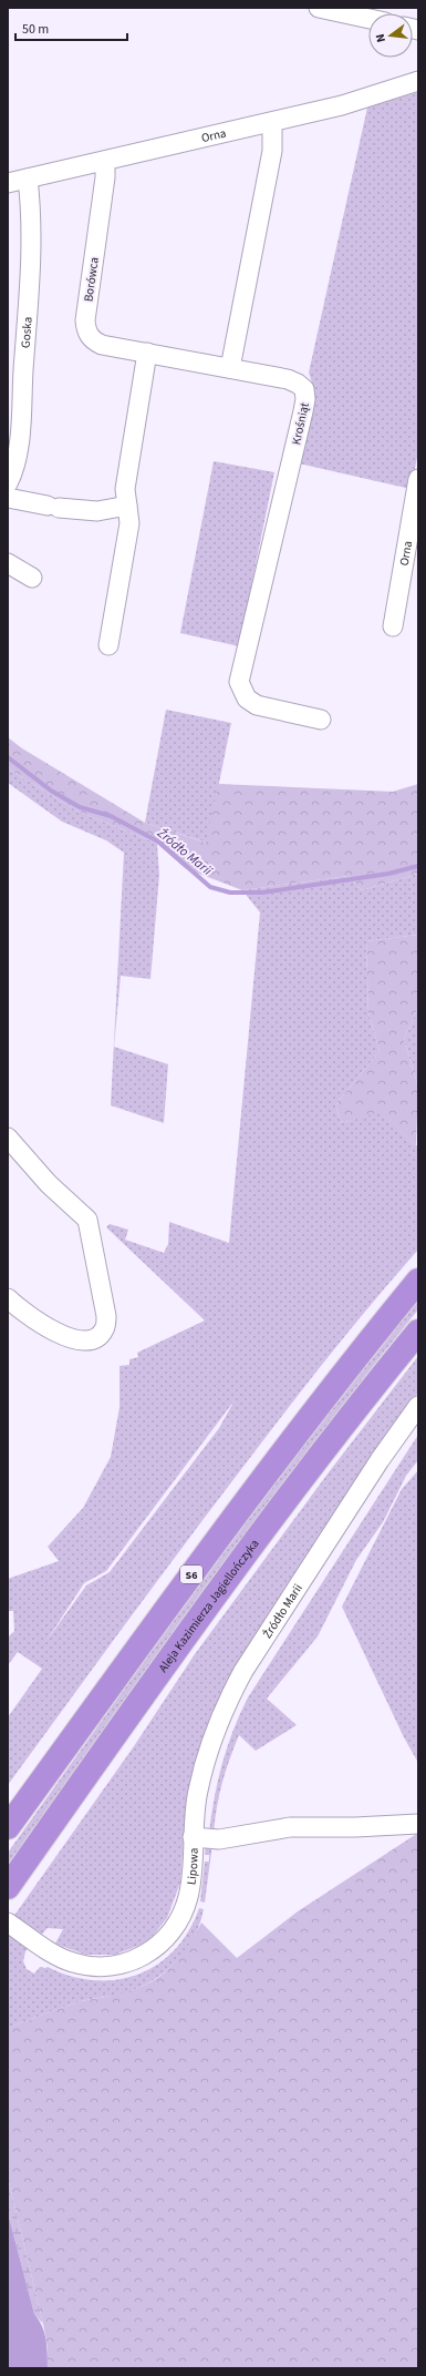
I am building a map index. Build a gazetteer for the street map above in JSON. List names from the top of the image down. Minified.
{"streets":{"highway":["S6","Aleja Kazimierza Jagiellończyka"],"street":["Orna","Borówca","Goska","Krośniąt","Źródło Marii","Lipowa"]},"crossings":[["Orna","Borówca"],["Orna","Goska"],["Borówca","Krośniąt"],["Źródło Marii","Lipowa"]],"water":["Źródło Marii"],"scale_bar":"50 m","north":"left"}
